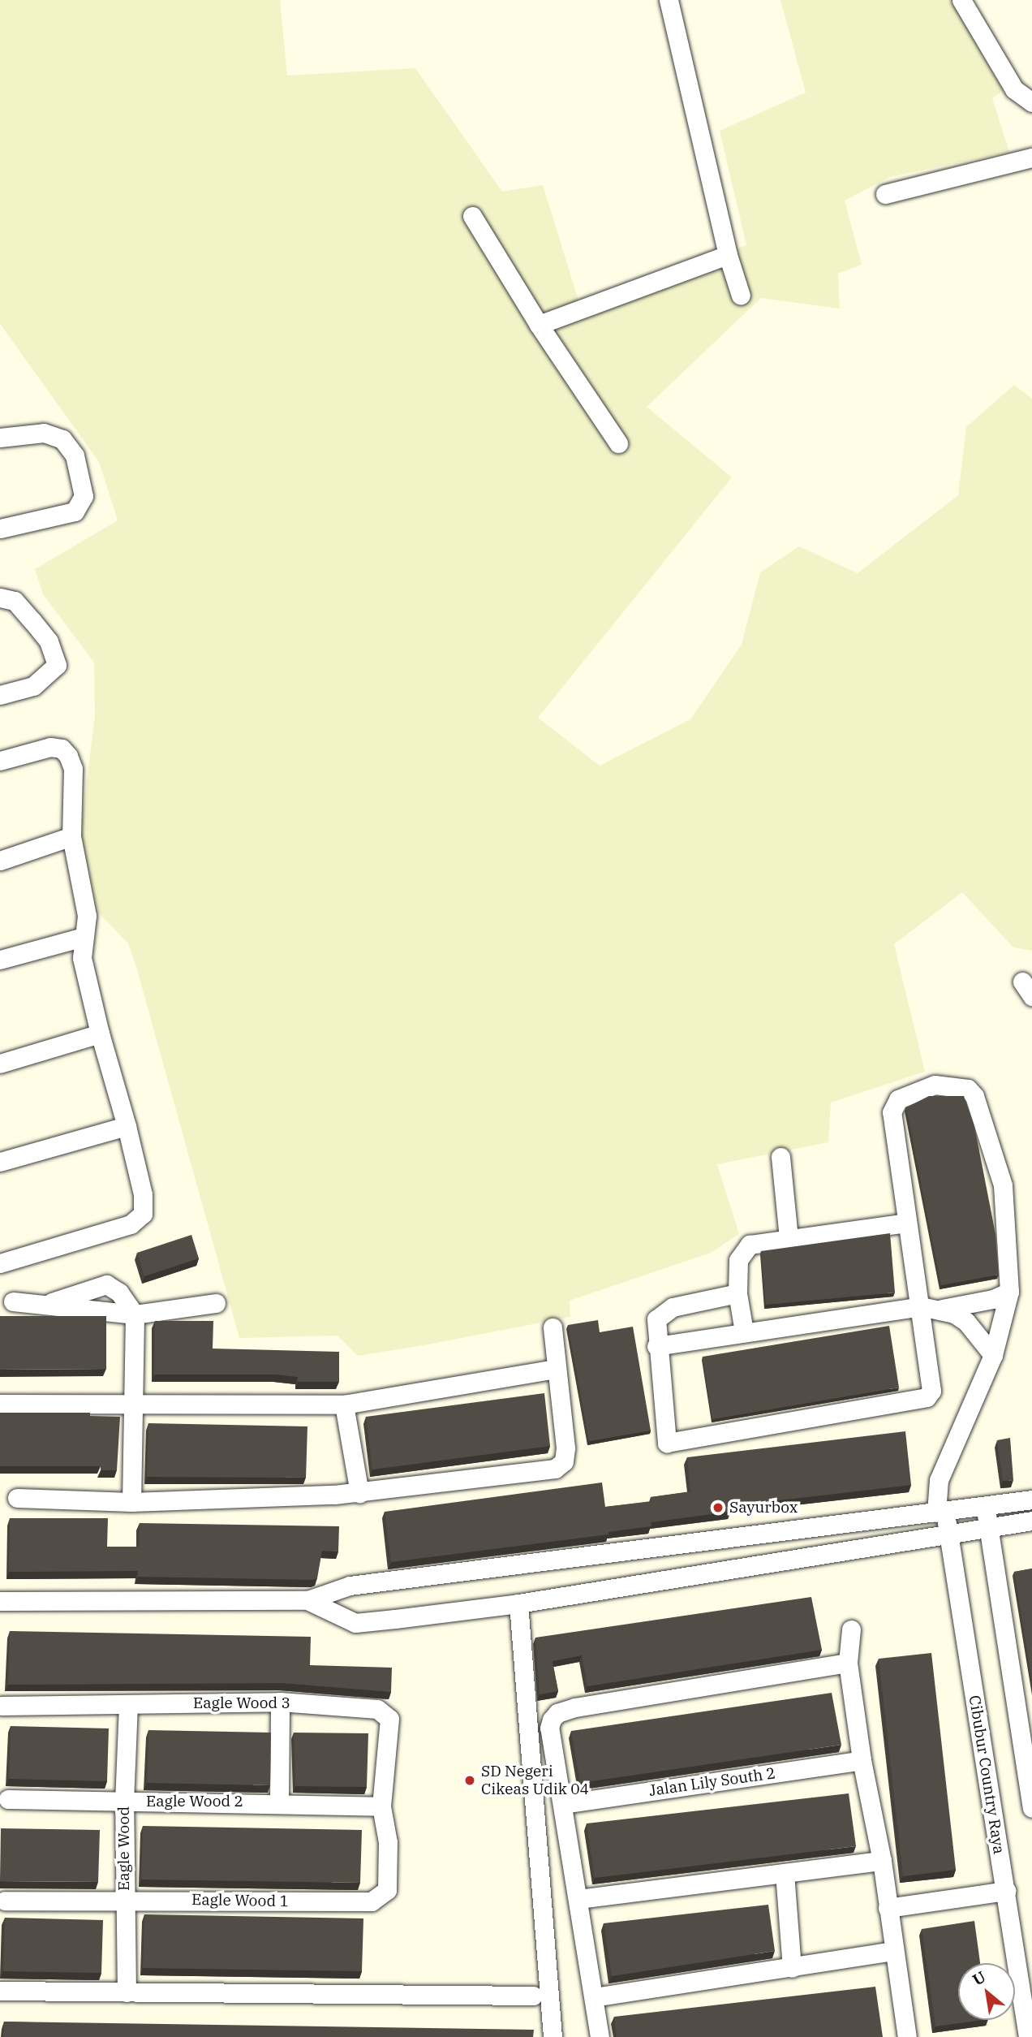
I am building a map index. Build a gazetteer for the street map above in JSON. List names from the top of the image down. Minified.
{"streets":{"street":["Eagle Wood 3","Cibubur Country Raya","Jalan Lily South 2","Eagle Wood 2","Eagle Wood","Eagle Wood 1"]},"crossings":[["Eagle Wood 3","Eagle Wood 2"],["Eagle Wood 3","Eagle Wood"],["Eagle Wood 3","Eagle Wood 1"],["Eagle Wood 2","Eagle Wood"],["Eagle Wood 2","Eagle Wood 1"],["Eagle Wood","Eagle Wood 1"]],"places":["Sayurbox","SD Negeri Cikeas Udik 04"],"north":"top left"}
